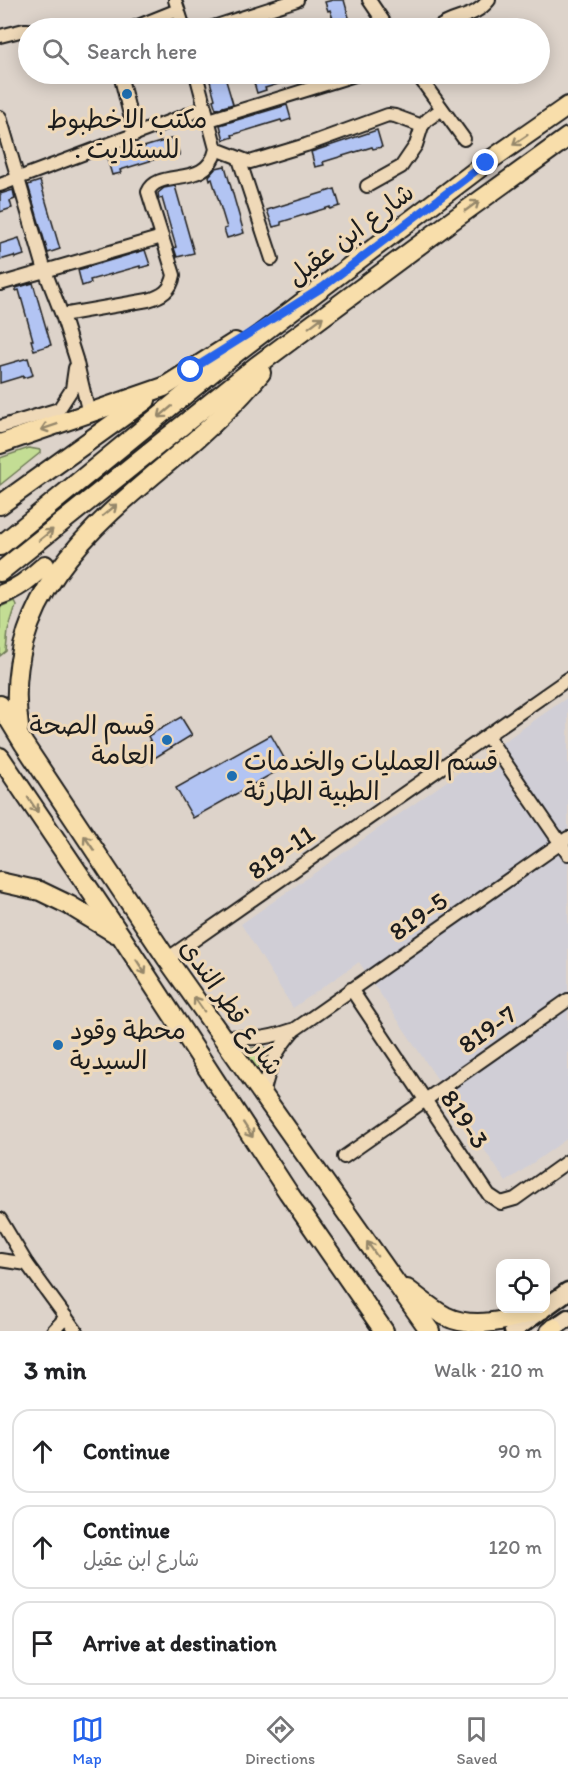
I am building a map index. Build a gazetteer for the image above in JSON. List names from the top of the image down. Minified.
{"streets":{"main road":["شارع ابن عقيل","شارع قطر الندى"],"street":["819-11","819-5","819-7","819-3"]},"crossings":[["819-11","شارع قطر الندى"],["819-5","شارع قطر الندى"],["819-5","819-3"],["819-7","819-3"]],"places":["مكتب الاخطبوط . للستلايت","قسم الصحة العامة","قسم العمليات والخدمات الطبية الطارئة","محطة وقود السيدية"],"page":{"search":"Search here","heading":["3 min","Walk · 210 m"],"list":[["Continue","90 m"],["Continue","شارع ابن عقيل","120 m"],"Arrive at destination"],"nav":["Map","Directions","Saved"]}}
